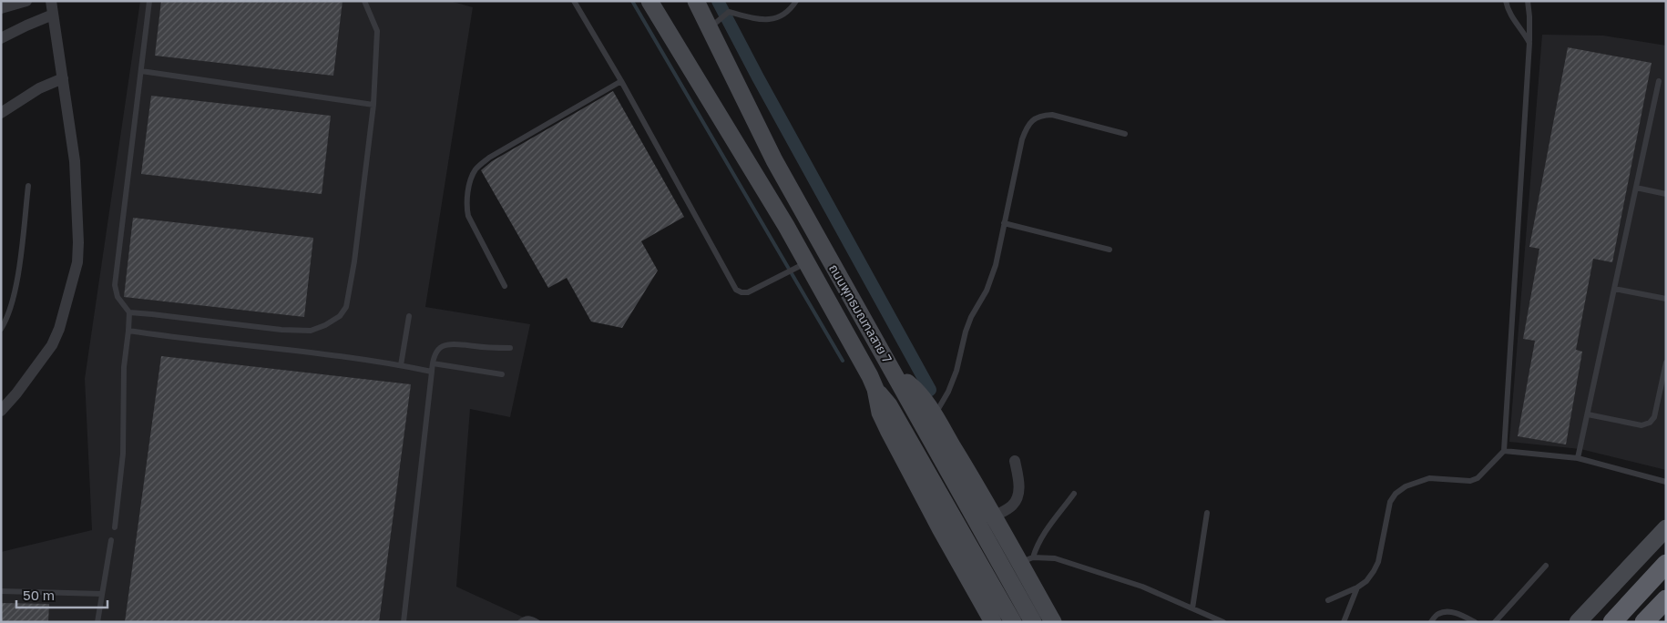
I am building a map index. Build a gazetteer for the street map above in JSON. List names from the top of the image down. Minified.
{"streets":{"main road":["ถนนพุทธมณฑลสาย 7"]},"scale_bar":"50 m"}
